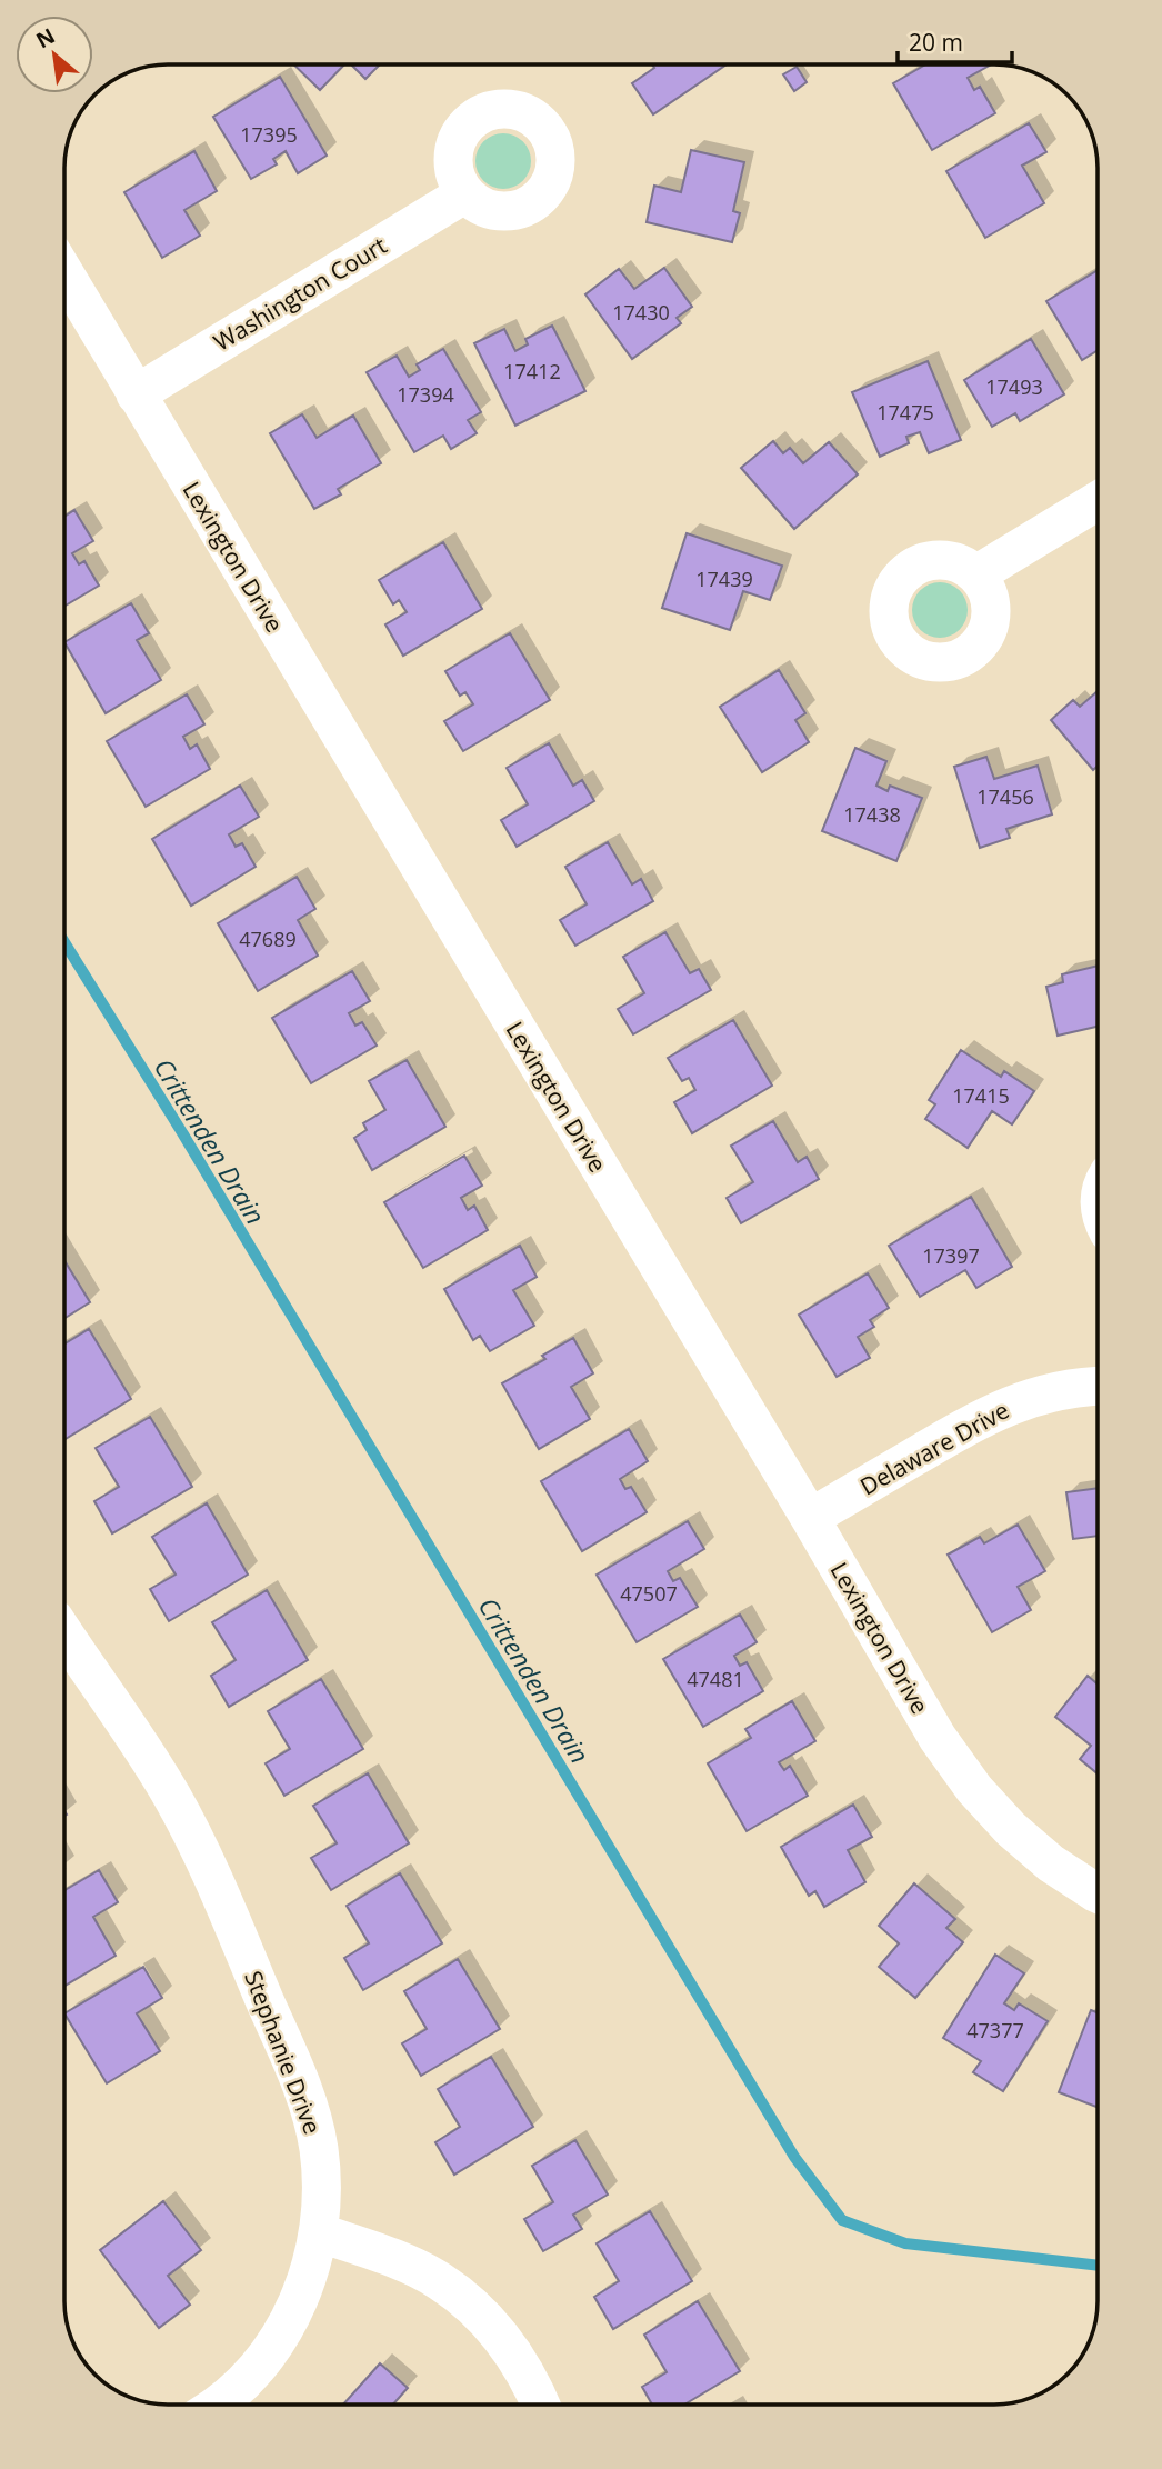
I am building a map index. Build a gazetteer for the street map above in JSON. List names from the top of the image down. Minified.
{"streets":{"street":["Washington Court","Lexington Drive","Delaware Drive","Stephanie Drive"]},"crossings":[["Washington Court","Lexington Drive"],["Lexington Drive","Delaware Drive"]],"water":["Crittenden Drain"],"house_numbers":["17395","17430","17412","17493","17394","17475","17439","17456","17438","47689","17415","17397","47507","47481","47377"],"scale_bar":"20 m","north":"top left"}
